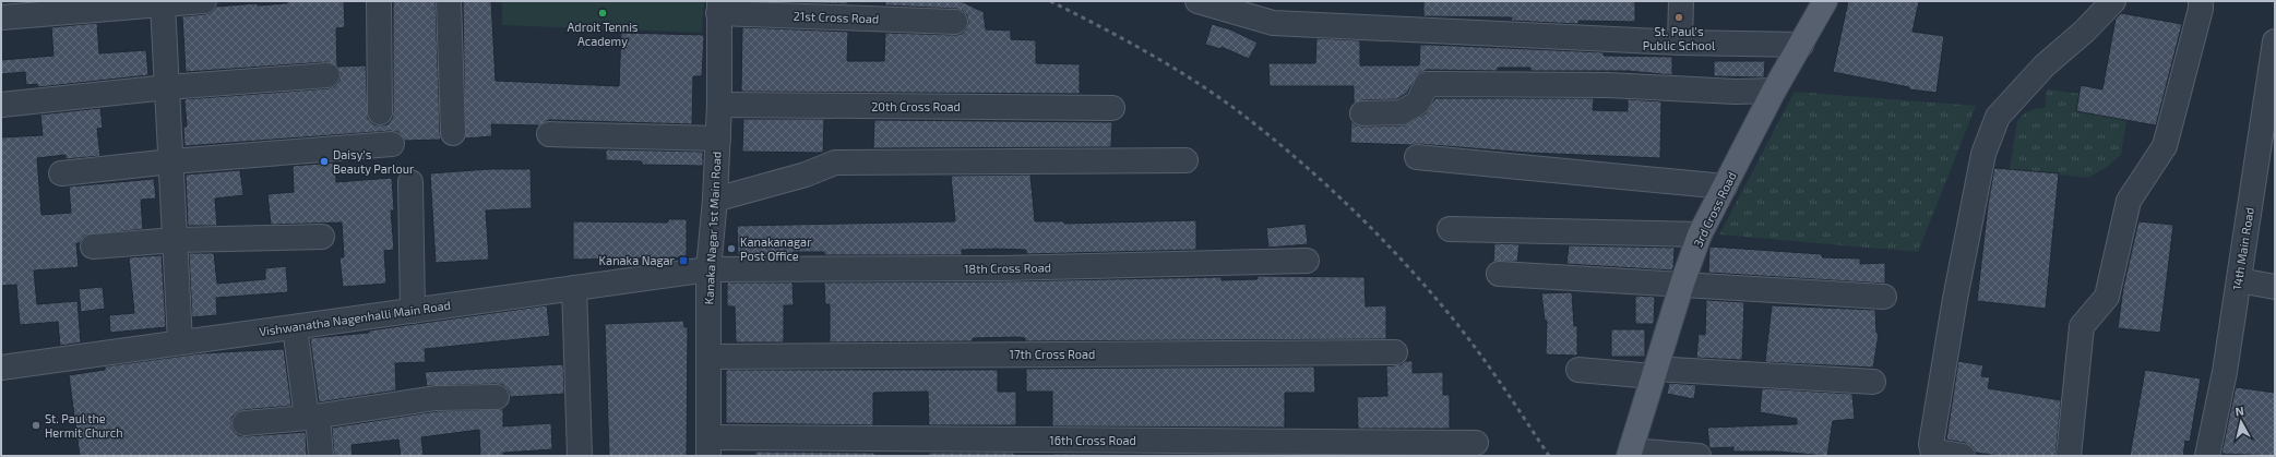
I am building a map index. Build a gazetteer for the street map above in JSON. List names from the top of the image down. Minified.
{"streets":{"main road":["3rd Cross Road"],"street":["21st Cross Road","20th Cross Road","Kanaka Nagar 1st Main Road","14th Main Road","18th Cross Road","Vishwanatha Nagenhalli Main Road","17th Cross Road","16th Cross Road"]},"crossings":[["21st Cross Road","Kanaka Nagar 1st Main Road"],["20th Cross Road","Kanaka Nagar 1st Main Road"],["Kanaka Nagar 1st Main Road","18th Cross Road"],["Kanaka Nagar 1st Main Road","Vishwanatha Nagenhalli Main Road"],["Kanaka Nagar 1st Main Road","17th Cross Road"],["Kanaka Nagar 1st Main Road","16th Cross Road"],["18th Cross Road","Vishwanatha Nagenhalli Main Road"]],"places":{"other":["Adroit Tennis Academy","St. Paul's Public School","Daisy's Beauty Parlour","Kanakanagar Post Office","St. Paul the Hermit Church"],"transit":["Kanaka Nagar"]},"north":"top"}
